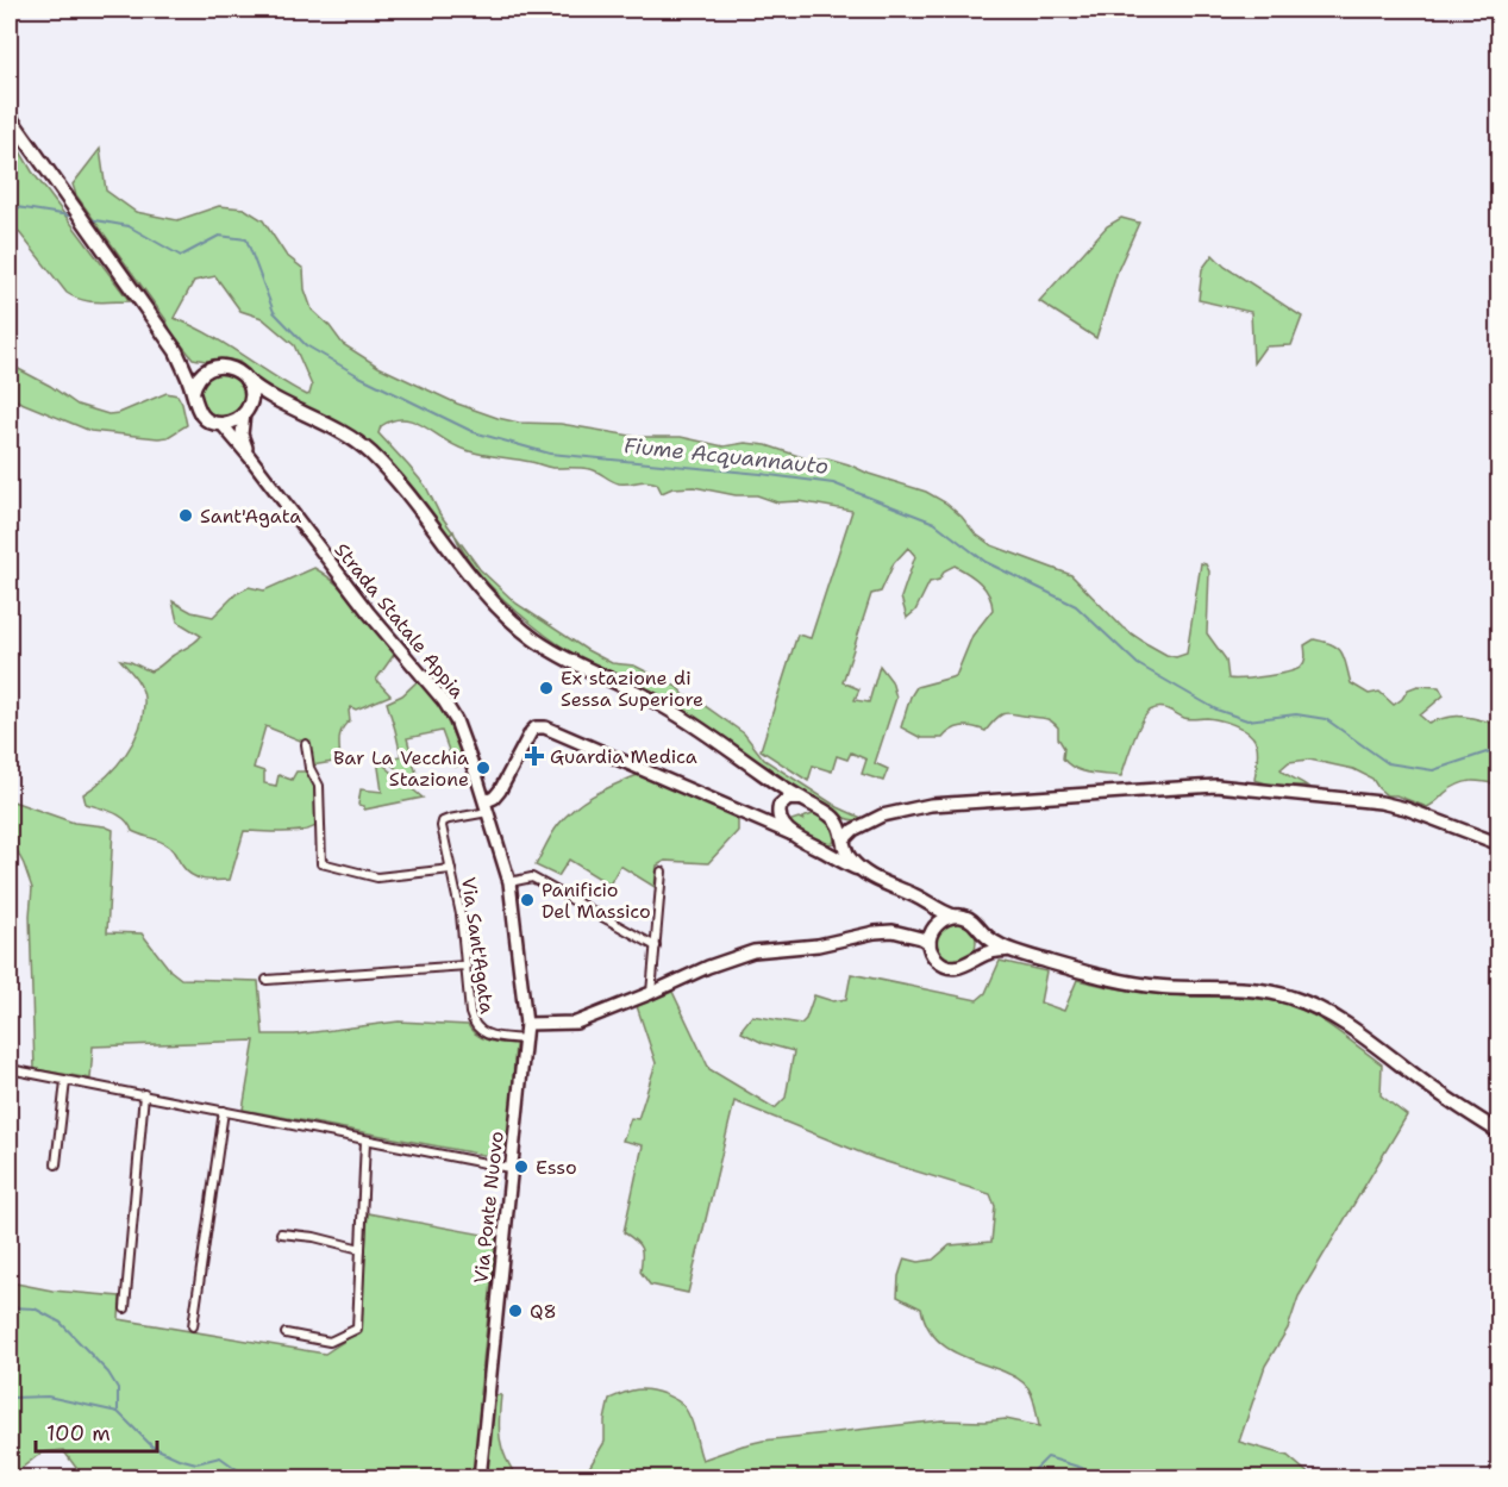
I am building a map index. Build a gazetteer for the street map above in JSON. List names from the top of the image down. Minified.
{"streets":{"main road":["Strada Statale Appia"],"street":["Via Sant'Agata","Via Ponte Nuovo"]},"crossings":[["Strada Statale Appia","Via Sant'Agata"],["Strada Statale Appia","Via Ponte Nuovo"],["Via Sant'Agata","Via Ponte Nuovo"]],"water":["Fiume Acquannauto"],"places":{"other":["Sant'Agata","Ex stazione di Sessa Superiore","Bar La Vecchia Stazione","Panificio Del Massico","Esso","Q8"],"health":["Guardia Medica"]},"scale_bar":"100 m"}
